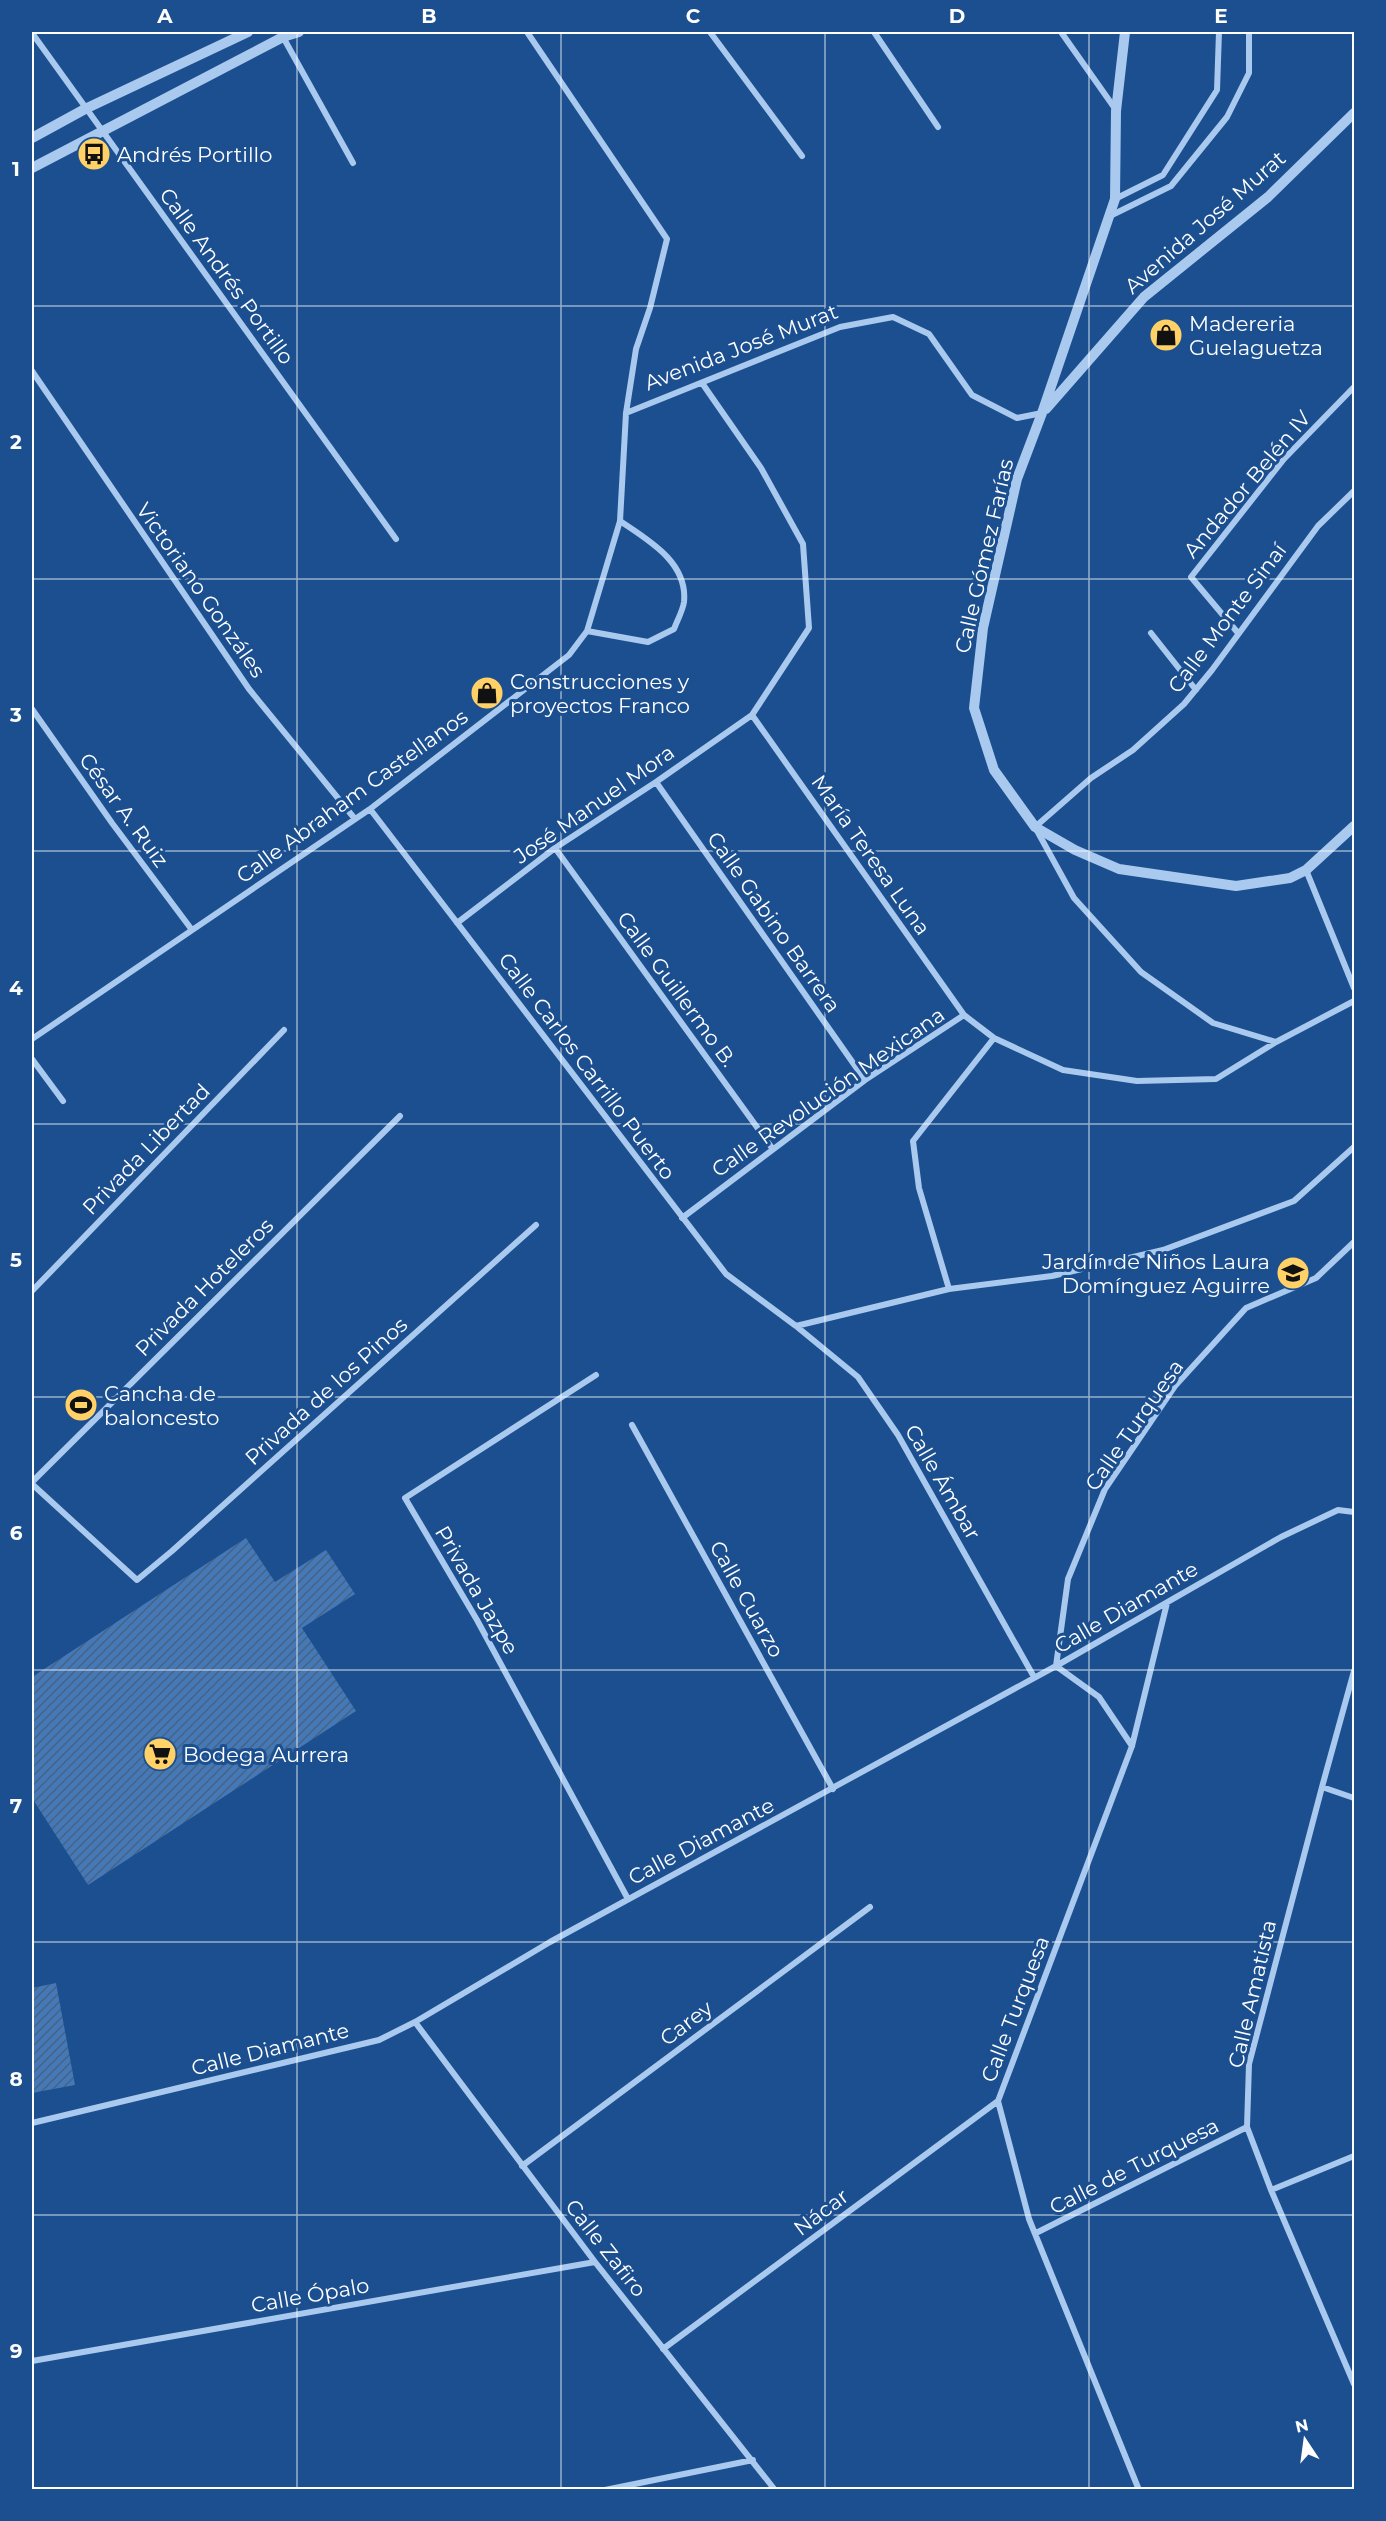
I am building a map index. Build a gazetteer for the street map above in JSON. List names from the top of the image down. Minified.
{"streets":{"street":["Avenida José Murat","Calle Andrés Portillo","Andador Belén IV","Calle Gómez Farías","Victoriano Gonzáles","Calle Monte Sinaí","Calle Abraham Castellanos","José Manuel Mora","César A. Ruiz","María Teresa Luna","Calle Gabino Barrera","Calle Guillermo B.","Calle Carlos Carrillo Puerto","Calle Revolución Mexicana","Privada Libertad","Privada Hoteleros","Privada de los Pinos","Calle Turquesa","Calle Ámbar","Privada Jazpe","Calle Cuarzo","Calle Diamante","Calle Amatista","Carey","Calle de Turquesa","Nácar","Calle Zafiro","Calle Ópalo"]},"crossings":[["Avenida José Murat","Calle Gómez Farías"],["Avenida José Murat","Calle Abraham Castellanos"],["Andador Belén IV","Calle Monte Sinaí"],["Calle Gómez Farías","Calle Monte Sinaí"],["Calle Gómez Farías","María Teresa Luna"],["Victoriano Gonzáles","Calle Abraham Castellanos"],["Calle Abraham Castellanos","César A. Ruiz"],["Calle Abraham Castellanos","Calle Carlos Carrillo Puerto"],["José Manuel Mora","María Teresa Luna"],["José Manuel Mora","Calle Gabino Barrera"],["José Manuel Mora","Calle Guillermo B."],["José Manuel Mora","Calle Carlos Carrillo Puerto"],["María Teresa Luna","Calle Revolución Mexicana"],["Calle Gabino Barrera","Calle Revolución Mexicana"],["Calle Guillermo B.","Calle Revolución Mexicana"],["Calle Carlos Carrillo Puerto","Calle Revolución Mexicana"],["Calle Carlos Carrillo Puerto","Calle Ámbar"],["Privada Hoteleros","Privada de los Pinos"],["Calle Turquesa","Calle Diamante"],["Calle Turquesa","Calle de Turquesa"],["Calle Turquesa","Nácar"],["Calle Ámbar","Calle Diamante"],["Privada Jazpe","Calle Diamante"],["Calle Cuarzo","Calle Diamante"],["Calle Diamante","Calle Zafiro"],["Calle Amatista","Calle de Turquesa"],["Carey","Calle Zafiro"],["Nácar","Calle Zafiro"],["Calle Zafiro","Calle Ópalo"]],"places":{"bus stop":["Andrés Portillo"],"shop":["Madereria Guelaguetza","Construcciones y proyectos Franco"],"school or university":["Jardín de Niños Laura Domínguez Aguirre"],"sports":["Cancha de baloncesto"],"supermarket":["Bodega Aurrera"]},"north":"top","grid":{"columns":["A","B","C","D","E"],"rows":["1","2","3","4","5","6","7","8","9"]}}
